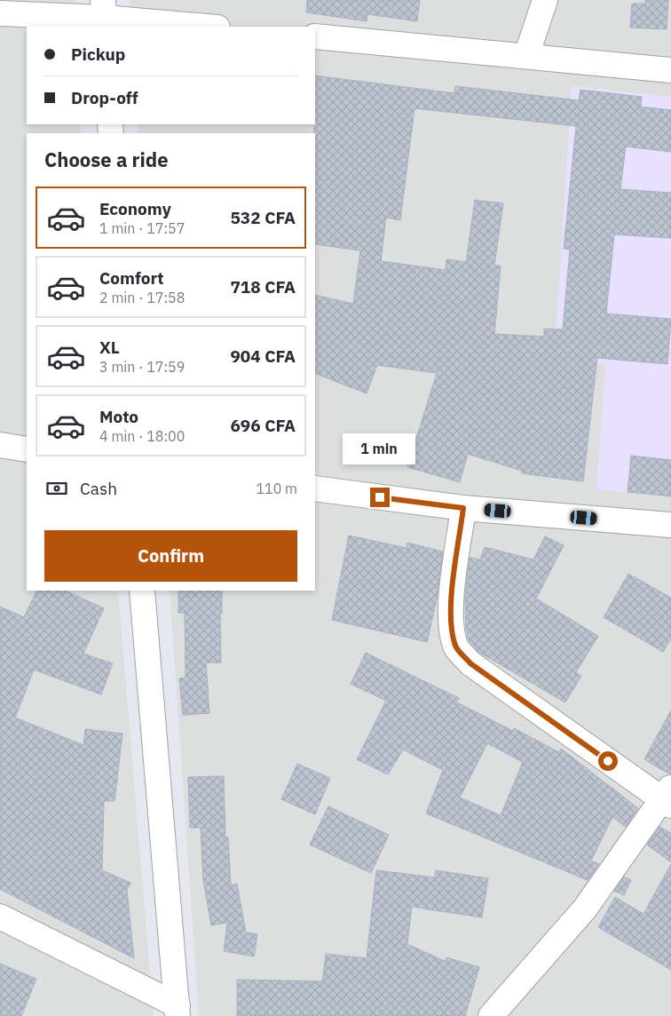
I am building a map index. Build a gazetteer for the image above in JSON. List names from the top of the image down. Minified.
{"page":{"banner":["Pickup","Drop-off"],"heading":"Choose a ride","list":[{"name":"Economy","note":"1 min · 17:57","value":"532 CFA"},{"name":"Comfort","note":"2 min · 17:58","value":"718 CFA"},{"name":"XL","note":"3 min · 17:59","value":"904 CFA"},{"name":"Moto","note":"4 min · 18:00","value":"696 CFA"}],"bubble":"1 min","pay":["Cash","110 m"],"buttons":"Confirm"}}
